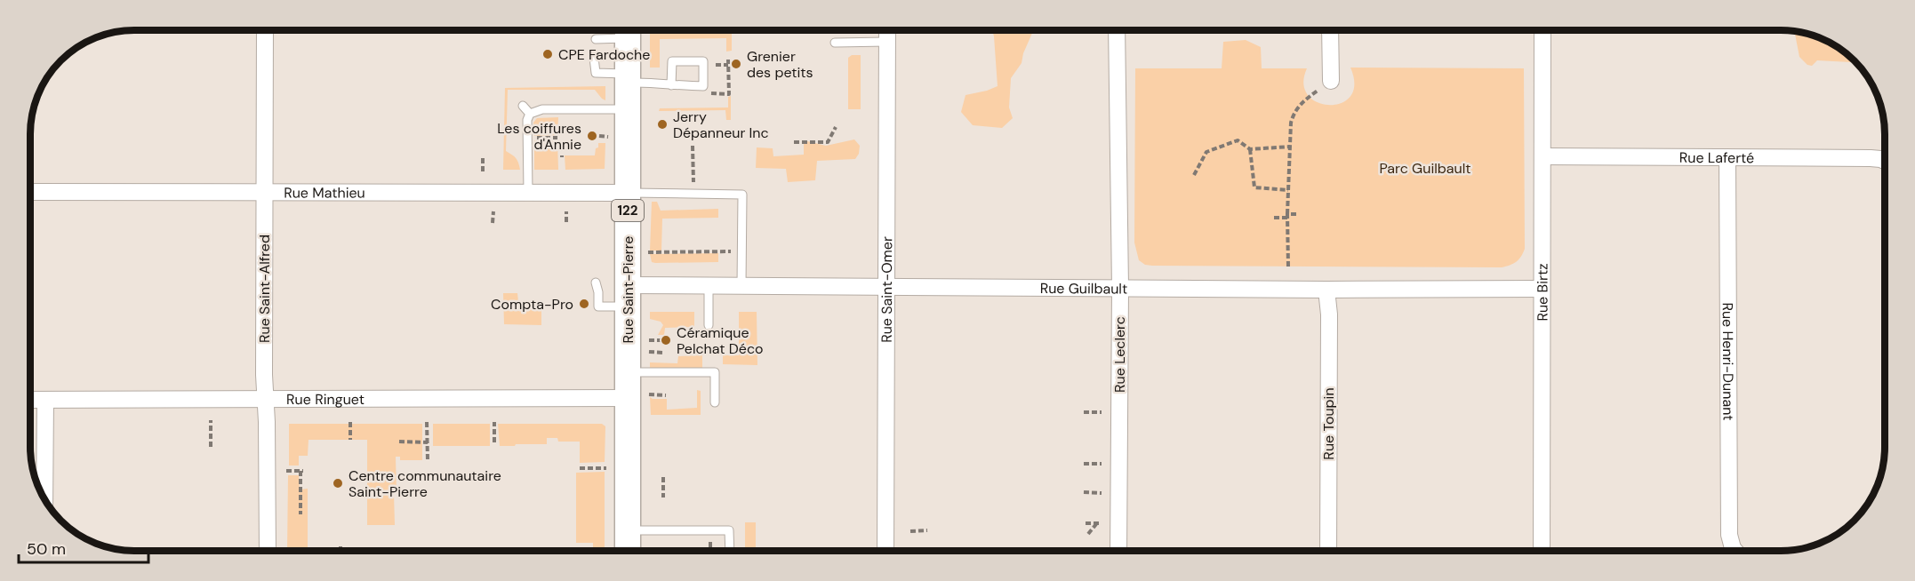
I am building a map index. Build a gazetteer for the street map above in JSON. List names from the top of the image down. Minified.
{"streets":{"main road":["122","Rue Saint-Pierre"],"street":["Rue Laferté","Rue Mathieu","Rue Guilbault","Rue Saint-Alfred","Rue Saint-Omer","Rue Birtz","Rue Leclerc","Rue Henri-Dunant","Rue Ringuet","Rue Toupin"]},"crossings":[["Rue Laferté","Rue Birtz"],["Rue Laferté","Rue Henri-Dunant"],["Rue Mathieu","Rue Saint-Alfred"],["Rue Mathieu","Rue Saint-Pierre"],["Rue Guilbault","Rue Saint-Pierre"],["Rue Guilbault","Rue Saint-Omer"],["Rue Guilbault","Rue Birtz"],["Rue Guilbault","Rue Leclerc"],["Rue Guilbault","Rue Toupin"],["Rue Saint-Alfred","Rue Ringuet"],["Rue Saint-Pierre","Rue Ringuet"]],"parks":["Parc Guilbault"],"places":["CPE Fardoche","Grenier des petits","Jerry Dépanneur Inc","Les coiffures d'Annie","Compta-Pro","Céramique Pelchat Déco","Centre communautaire Saint-Pierre"],"scale_bar":"50 m"}
